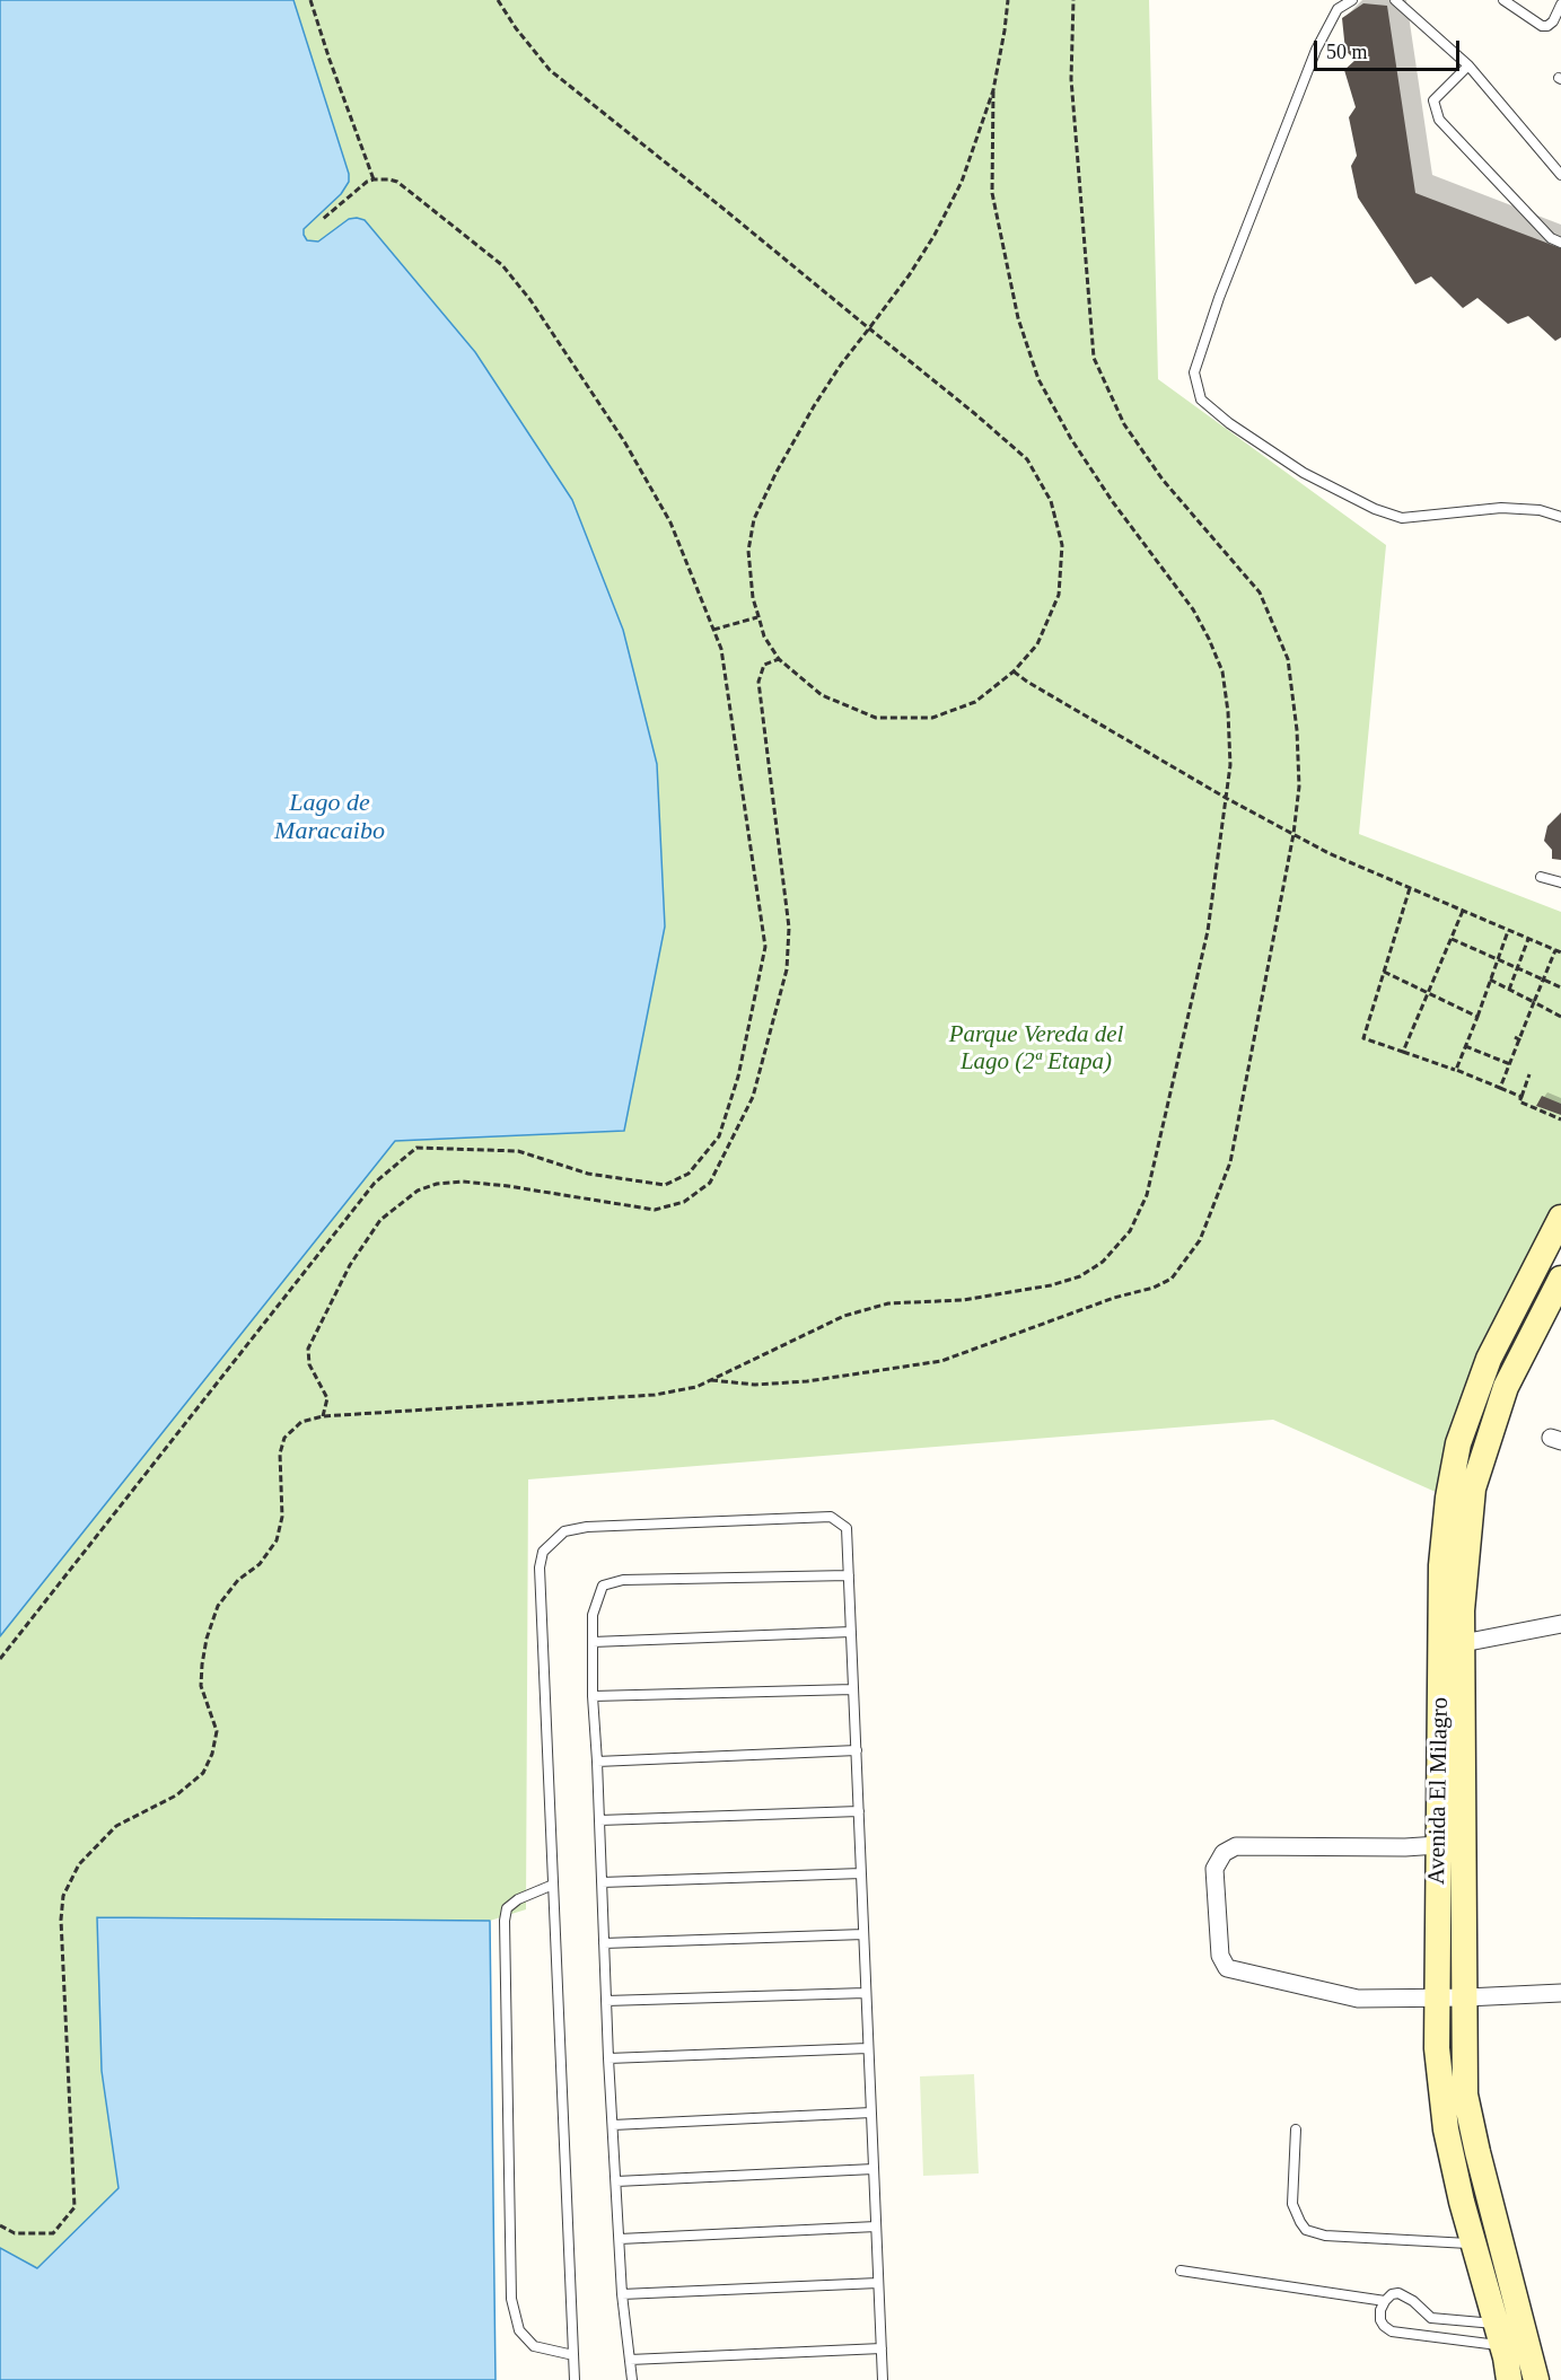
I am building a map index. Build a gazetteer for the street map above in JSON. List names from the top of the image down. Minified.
{"streets":{"main road":["Avenida El Milagro"]},"water":["Lago de Maracaibo"],"parks":["Parque Vereda del Lago (2ª Etapa)"],"scale_bar":"50 m"}
